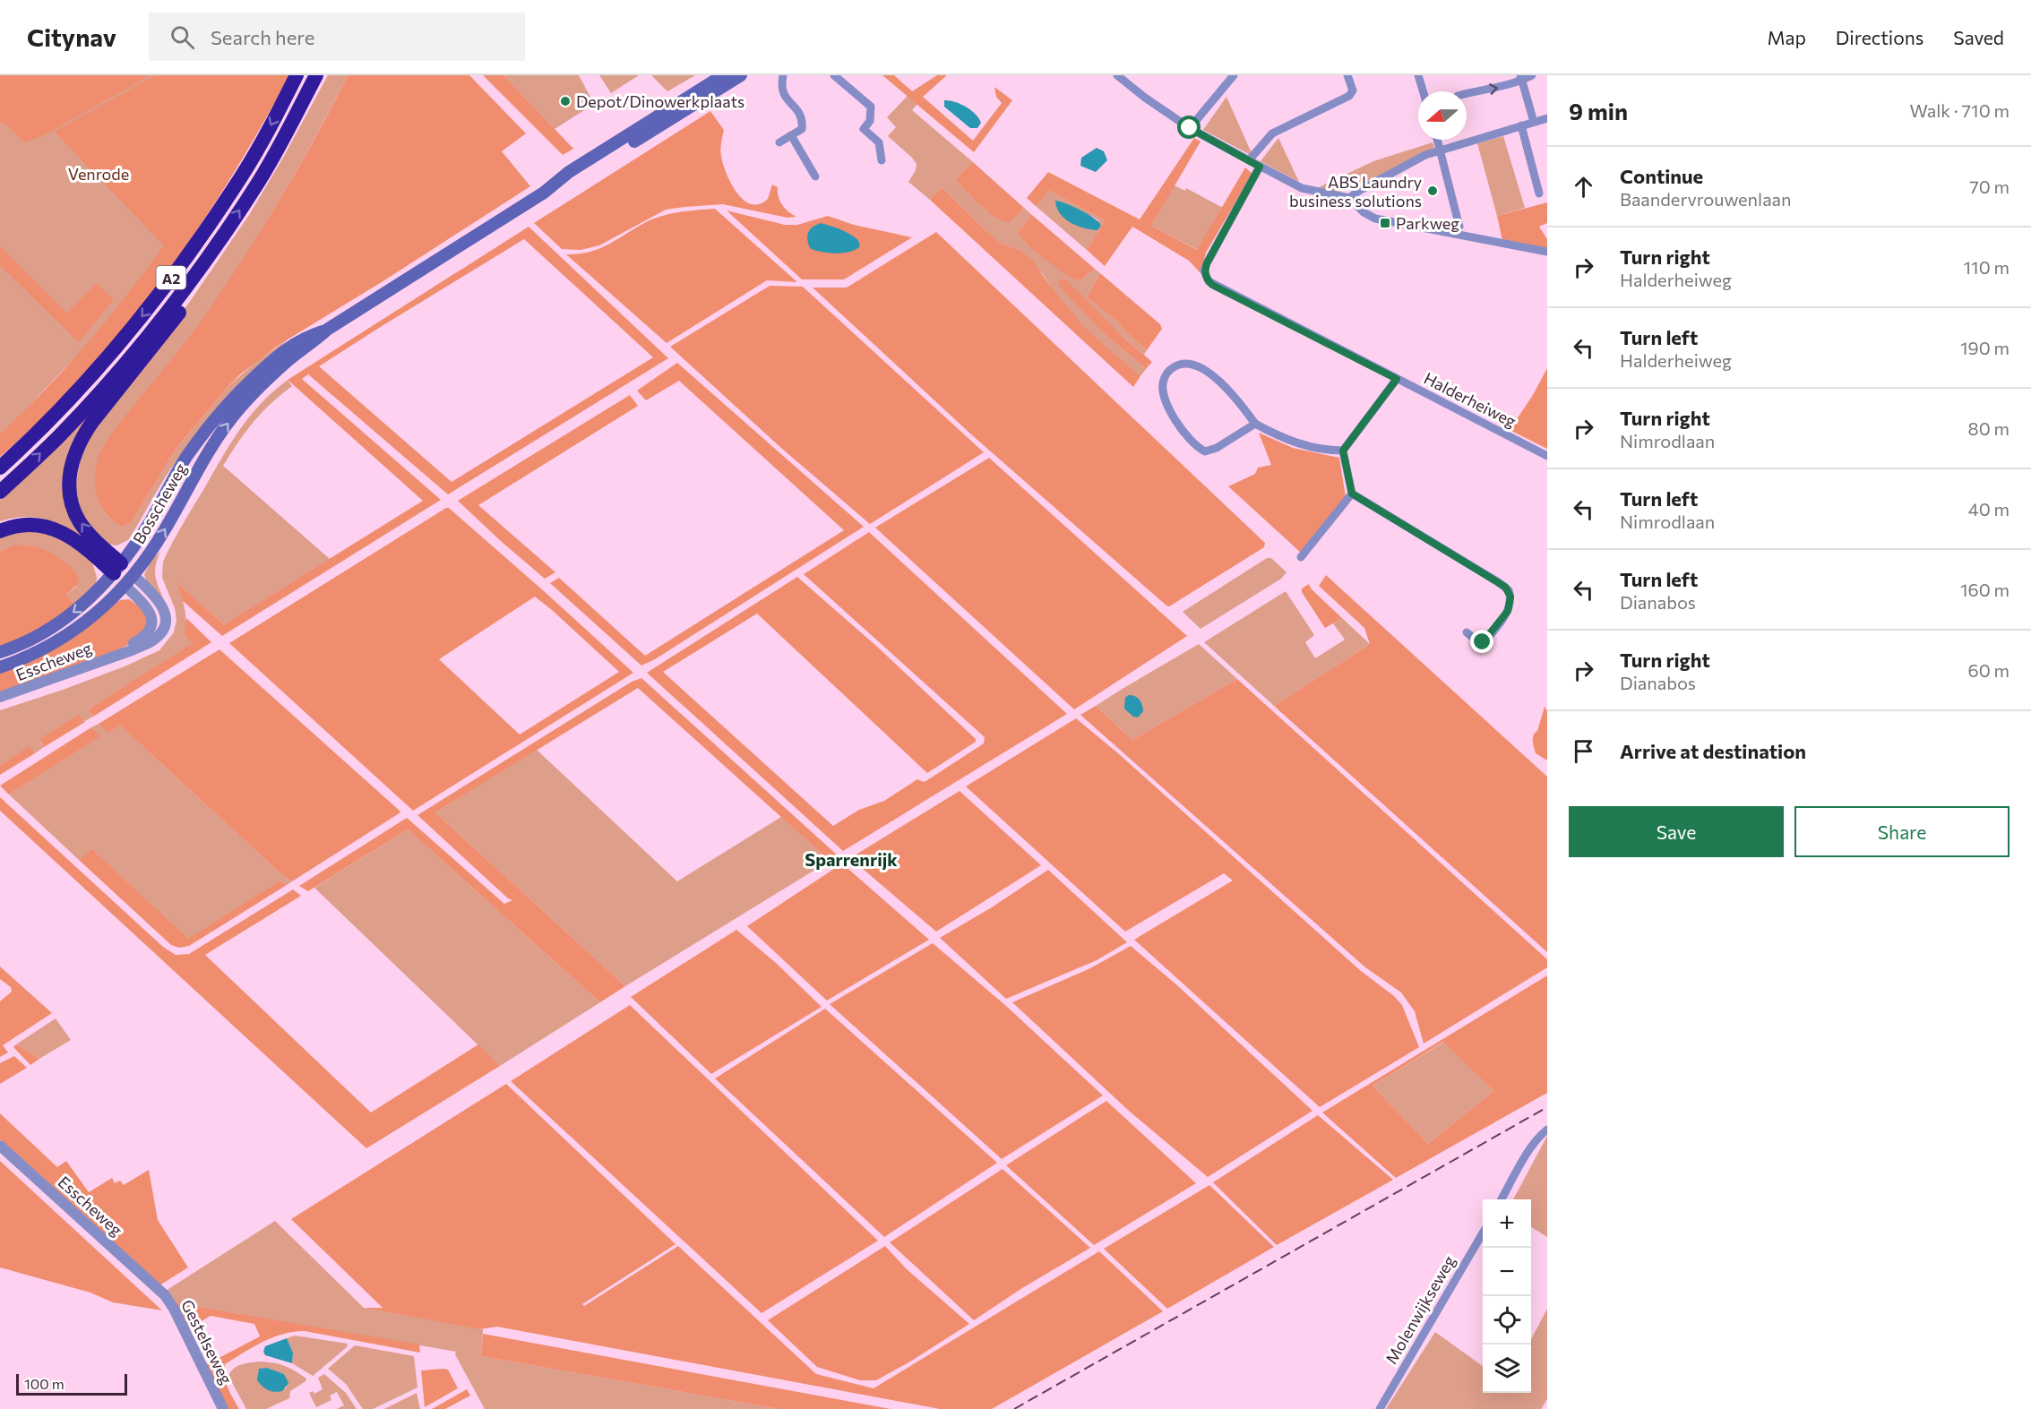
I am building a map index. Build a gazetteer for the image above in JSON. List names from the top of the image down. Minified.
{"streets":{"highway":["A2"],"main road":["Bosscheweg"],"street":["Halderheiweg","Esscheweg","Molenwijkseweg","Gestelseweg"]},"crossings":[["A2","Bosscheweg"],["Bosscheweg","Esscheweg"],["Esscheweg","Gestelseweg"]],"districts":["Sparrenrijk"],"parks":["Venrode"],"places":{"other":["Depot/Dinowerkplaats","ABS Laundry business solutions"],"transit":["Parkweg"]},"scale_bar":"100 m","north":"left","page":{"header":"Citynav","search":"Search here","nav":["Map","Directions","Saved"],"heading":["9 min","Walk · 710 m"],"list":[["Continue","Baandervrouwenlaan","70 m"],["Turn right","Halderheiweg","110 m"],["Turn left","Halderheiweg","190 m"],["Turn right","Nimrodlaan","80 m"],["Turn left","Nimrodlaan","40 m"],["Turn left","Dianabos","160 m"],["Turn right","Dianabos","60 m"],"Arrive at destination"],"buttons":["Save","Share"],"map_buttons":["+","−"],"scale":"100 m"}}
